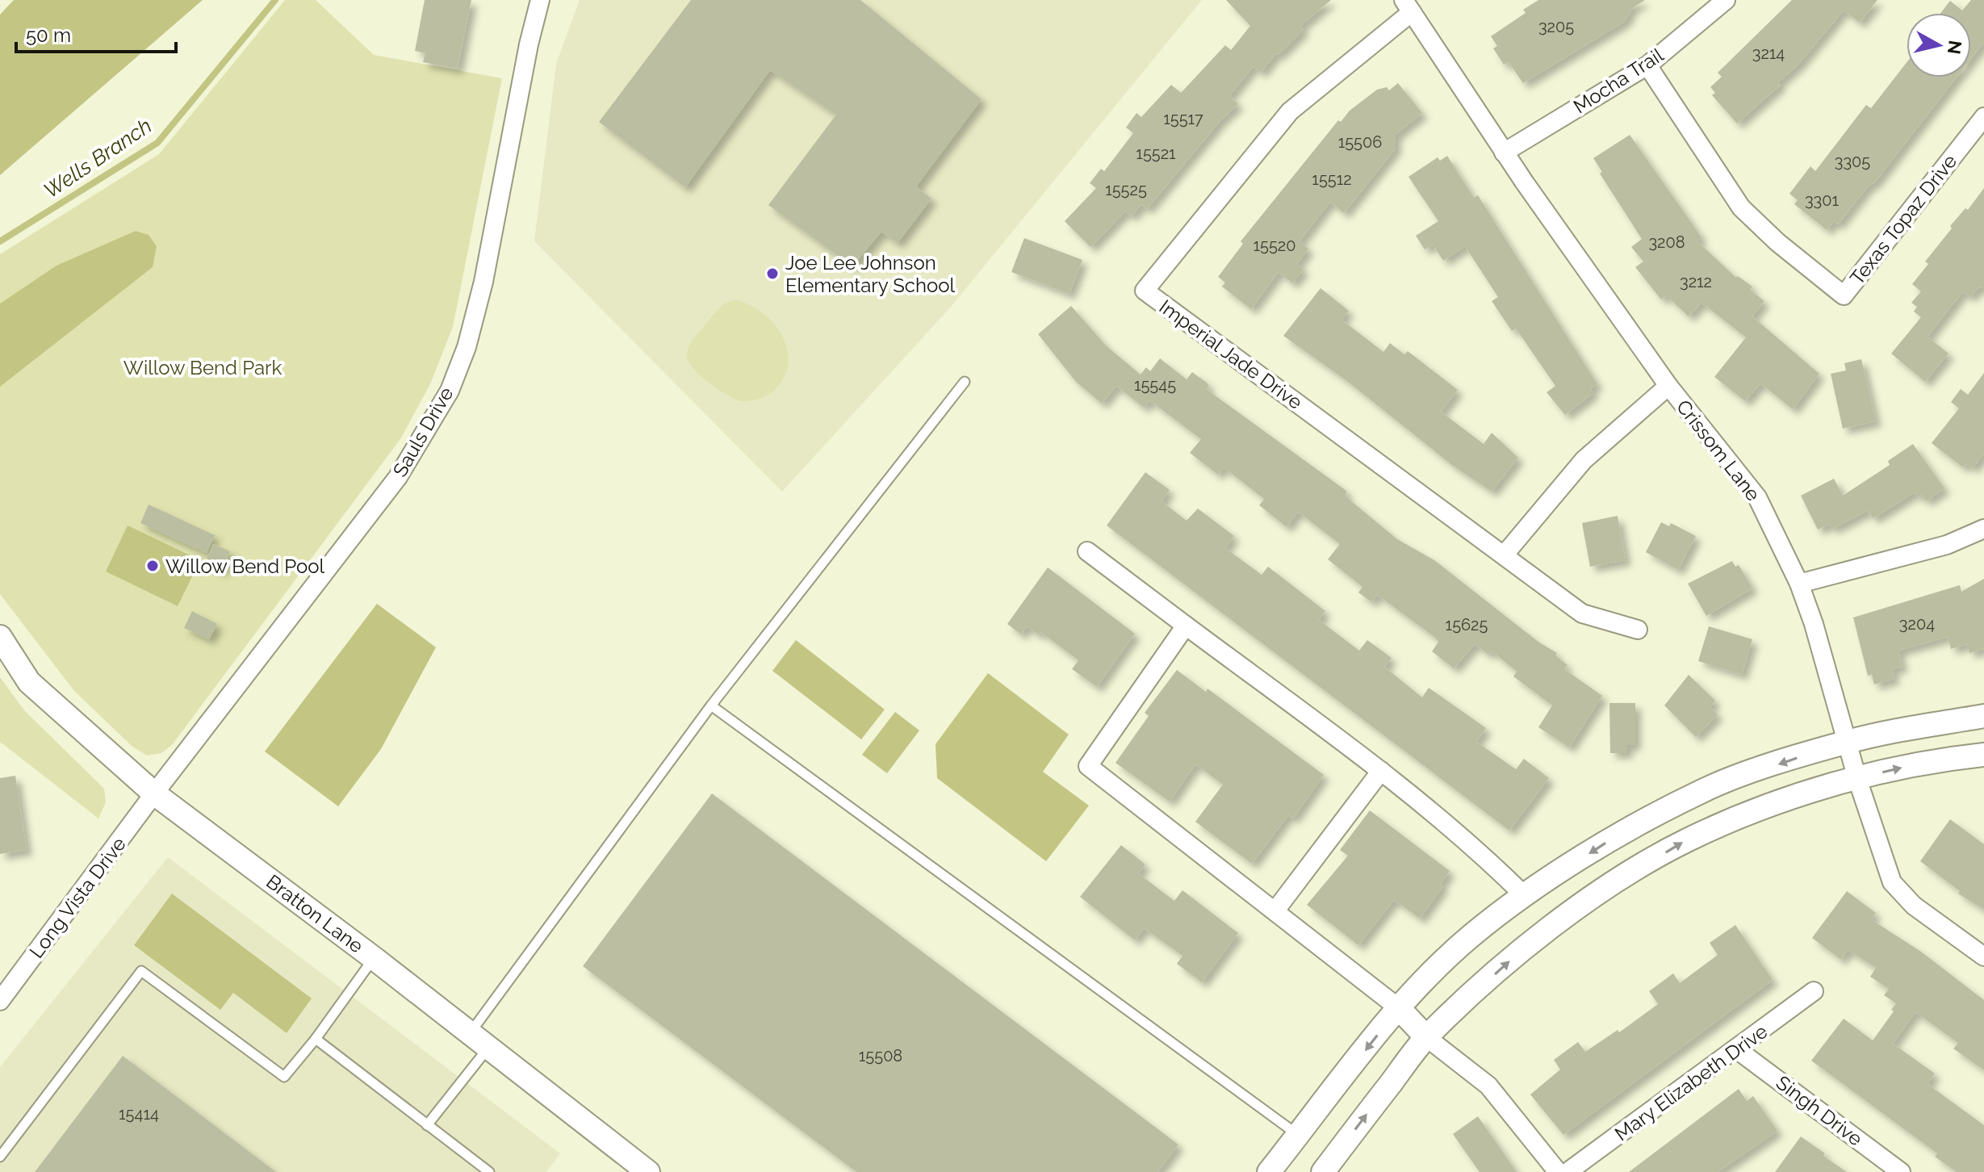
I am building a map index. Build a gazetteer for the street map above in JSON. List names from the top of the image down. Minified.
{"streets":{"street":["Mocha Trail","Texas Topaz Drive","Imperial Jade Drive","Sauls Drive","Crissom Lane","Long Vista Drive","Bratton Lane","Mary Elizabeth Drive","Singh Drive"]},"crossings":[["Mocha Trail","Texas Topaz Drive"],["Mocha Trail","Crissom Lane"],["Imperial Jade Drive","Crissom Lane"],["Sauls Drive","Long Vista Drive"],["Sauls Drive","Bratton Lane"],["Long Vista Drive","Bratton Lane"],["Mary Elizabeth Drive","Singh Drive"]],"water":["Wells Branch"],"parks":["Willow Bend Park"],"places":["Joe Lee Johnson Elementary School","Willow Bend Pool"],"house_numbers":["3205","3214","15517","15506","15521","3305","15512","15525","3301","3208","15520","3212","15545","3204","15625","15508","15414"],"scale_bar":"50 m","north":"right"}
